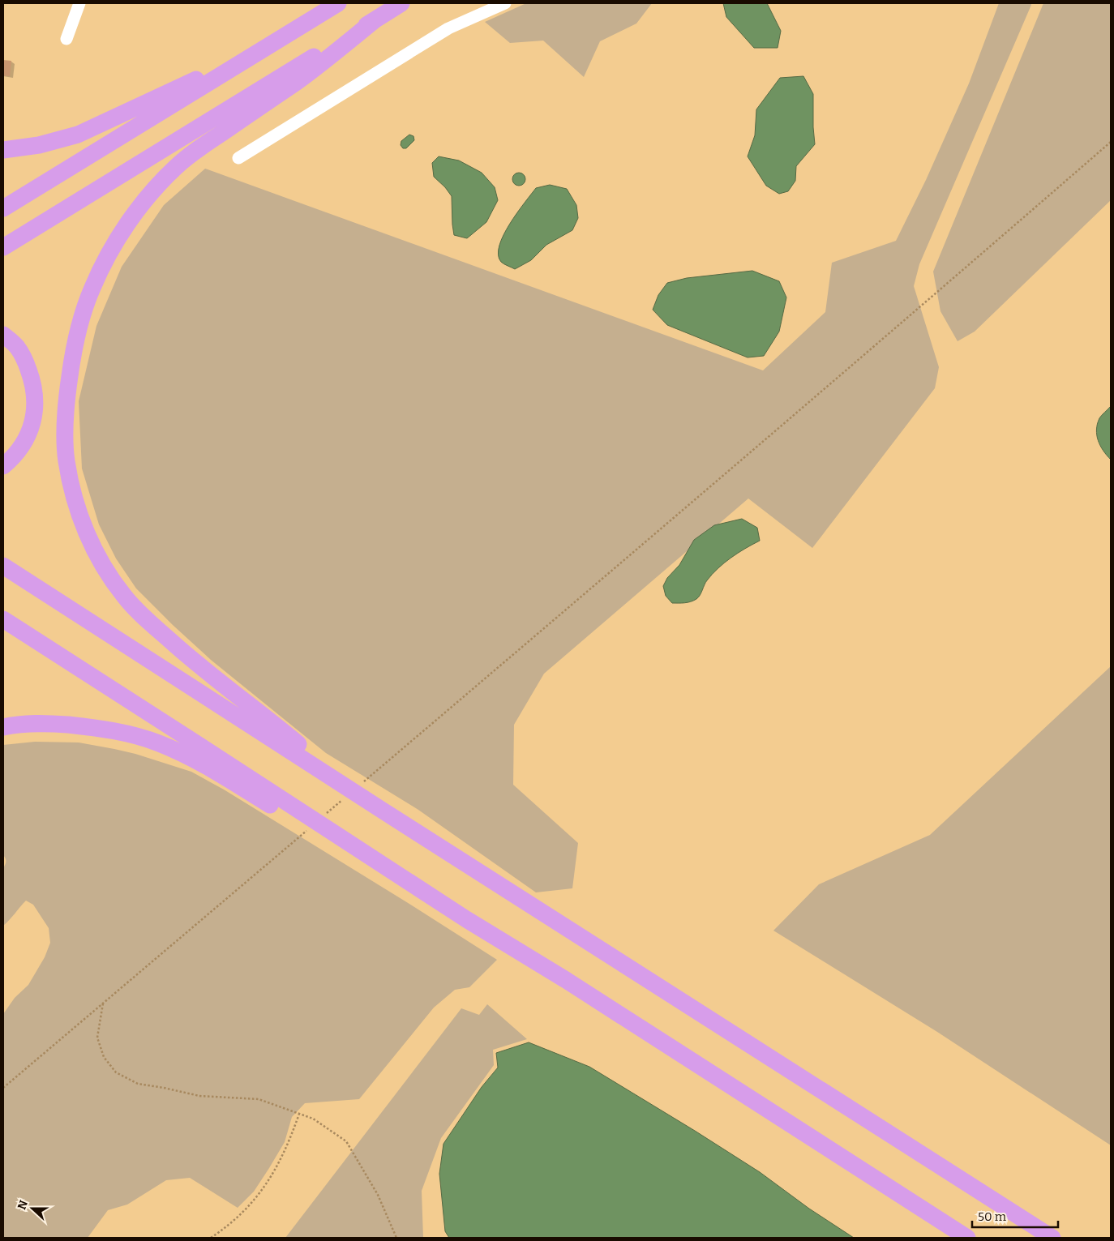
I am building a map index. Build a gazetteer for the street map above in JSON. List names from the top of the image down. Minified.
{"scale_bar":"50 m","north":"left"}
